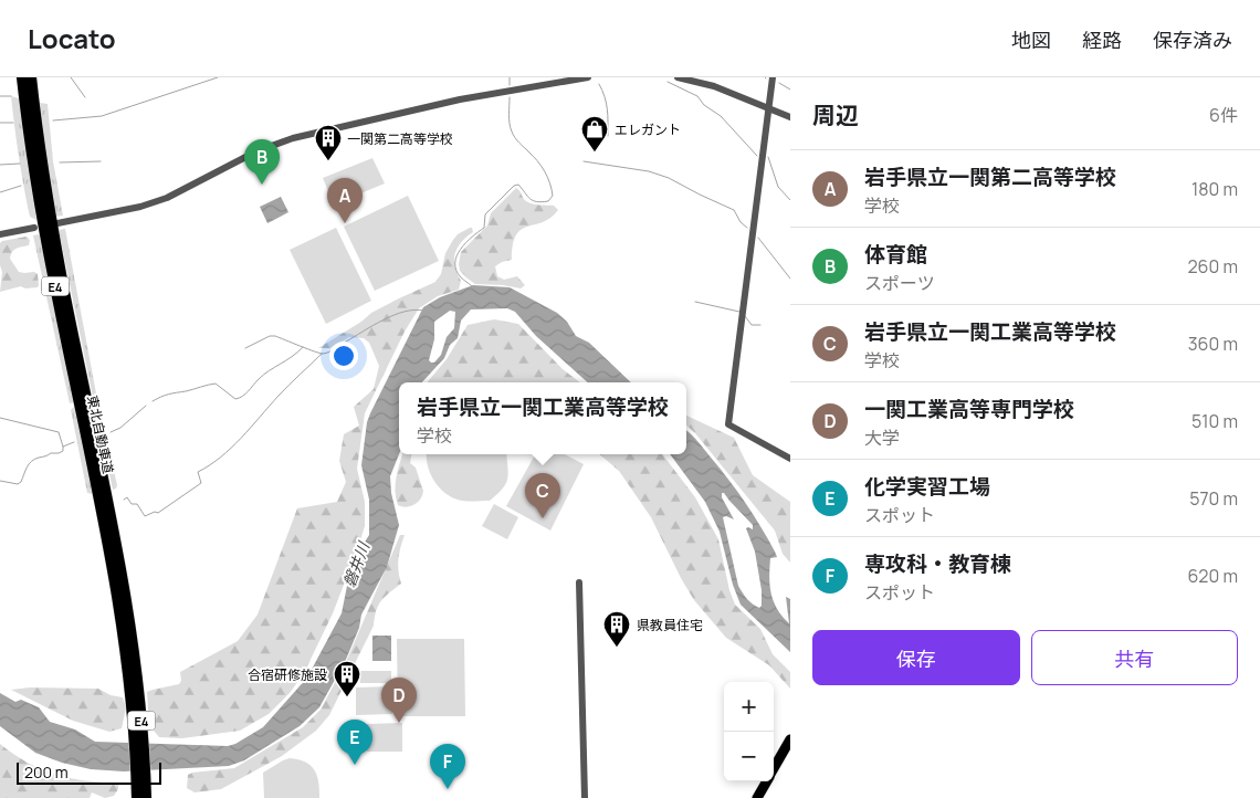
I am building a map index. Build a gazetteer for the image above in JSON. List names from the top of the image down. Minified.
{"streets":{"highway":["E4","東北自動車道"]},"water":["磐井川"],"places":{"shop":["エレガント"],"building":["一関第二高等学校","県教員住宅","合宿研修施設"]},"scale_bar":"200 m","page":{"header":"Locato","nav":["地図","経路","保存済み"],"heading":["周辺","6件"],"pins":["B","A","C","D","E","F"],"list":[{"mark":"A","name":"岩手県立一関第二高等学校","note":"学校","value":"180 m"},{"mark":"B","name":"体育館","note":"スポーツ","value":"260 m"},{"mark":"C","name":"岩手県立一関工業高等学校","note":"学校","value":"360 m"},{"mark":"D","name":"一関工業高等専門学校","note":"大学","value":"510 m"},{"mark":"E","name":"化学実習工場","note":"スポット","value":"570 m"},{"mark":"F","name":"専攻科・教育棟","note":"スポット","value":"620 m"}],"popup":["岩手県立一関工業高等学校","学校"],"buttons":["保存","共有"],"map_buttons":["+","−"],"scale":"200 m"}}
